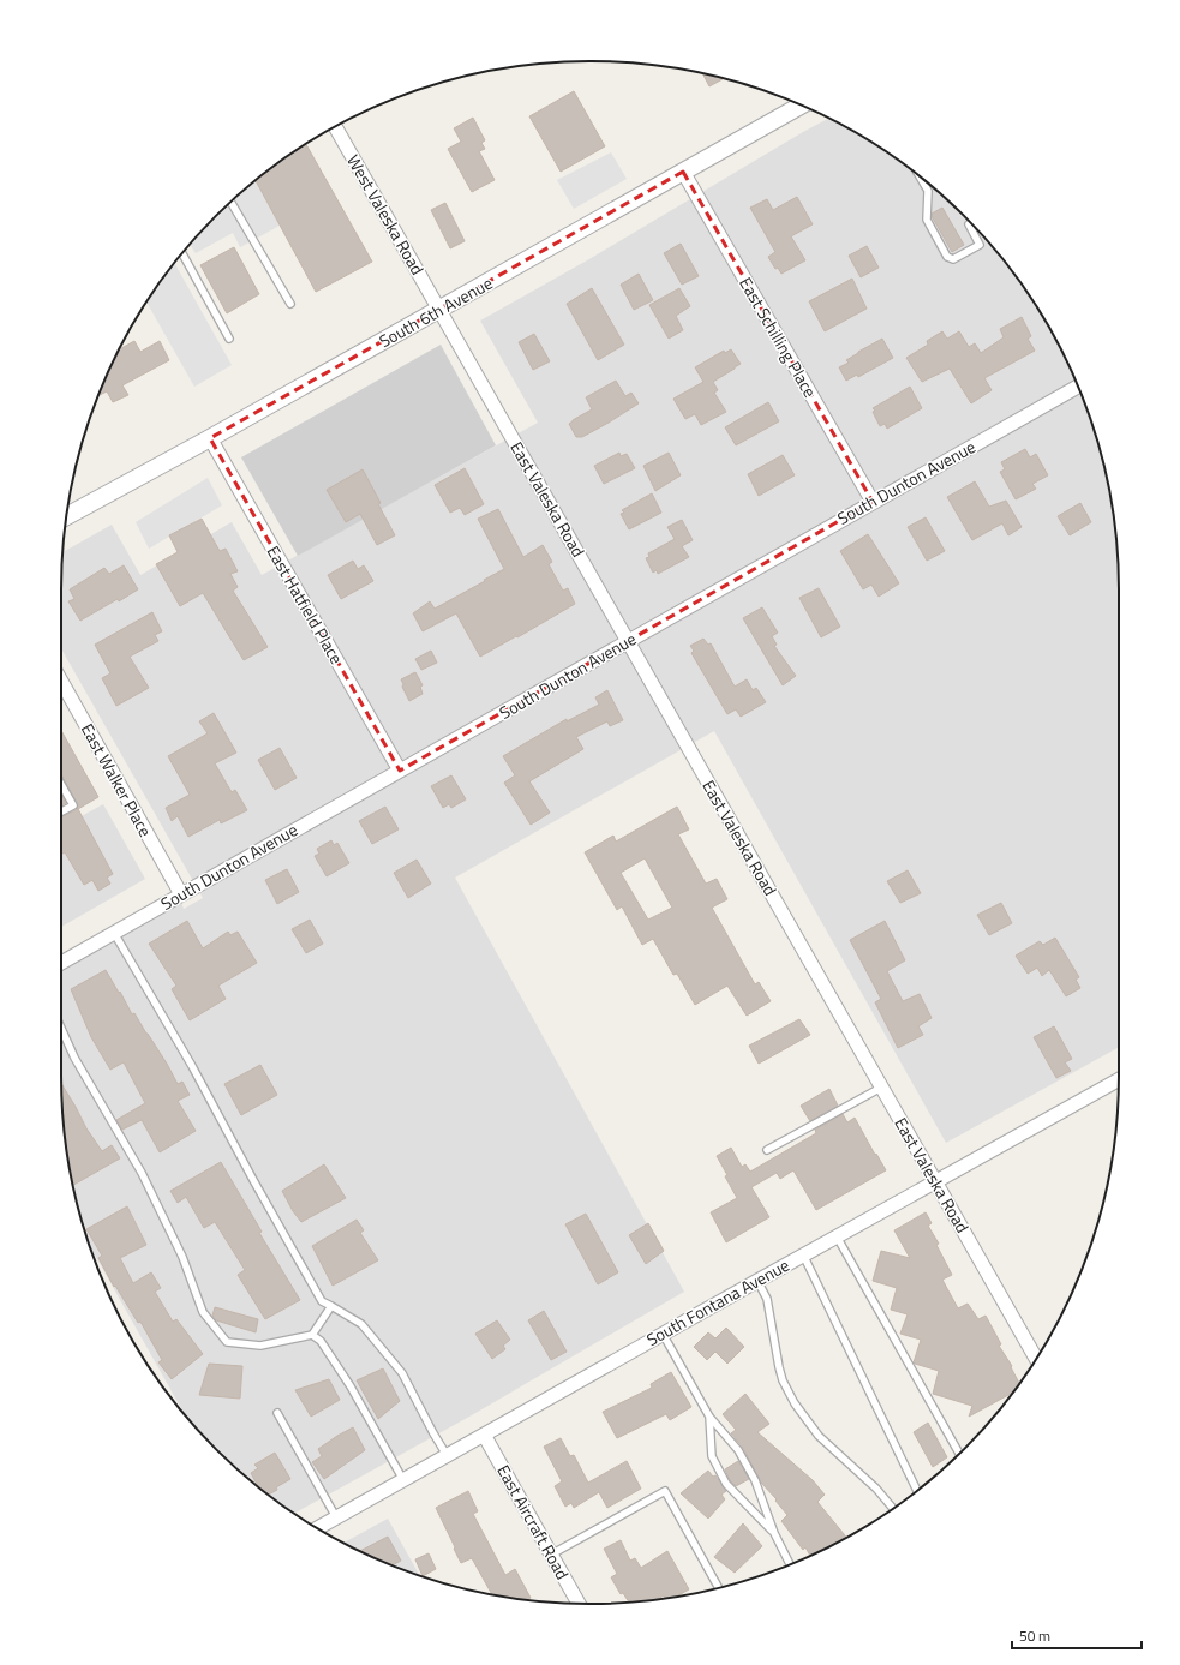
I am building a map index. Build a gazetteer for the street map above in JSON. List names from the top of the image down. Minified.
{"streets":{"street":["West Valeska Road","South 6th Avenue","East Schilling Place","South Dunton Avenue","East Valeska Road","East Hatfield Place","East Walker Place","South Fontana Avenue","East Aircraft Road"]},"crossings":[["West Valeska Road","South 6th Avenue"],["West Valeska Road","East Valeska Road"],["South 6th Avenue","East Schilling Place"],["South 6th Avenue","East Valeska Road"],["South 6th Avenue","East Hatfield Place"],["East Schilling Place","South Dunton Avenue"],["South Dunton Avenue","East Valeska Road"],["South Dunton Avenue","East Hatfield Place"],["South Dunton Avenue","East Walker Place"],["East Valeska Road","South Fontana Avenue"],["South Fontana Avenue","East Aircraft Road"]],"scale_bar":"50 m"}
